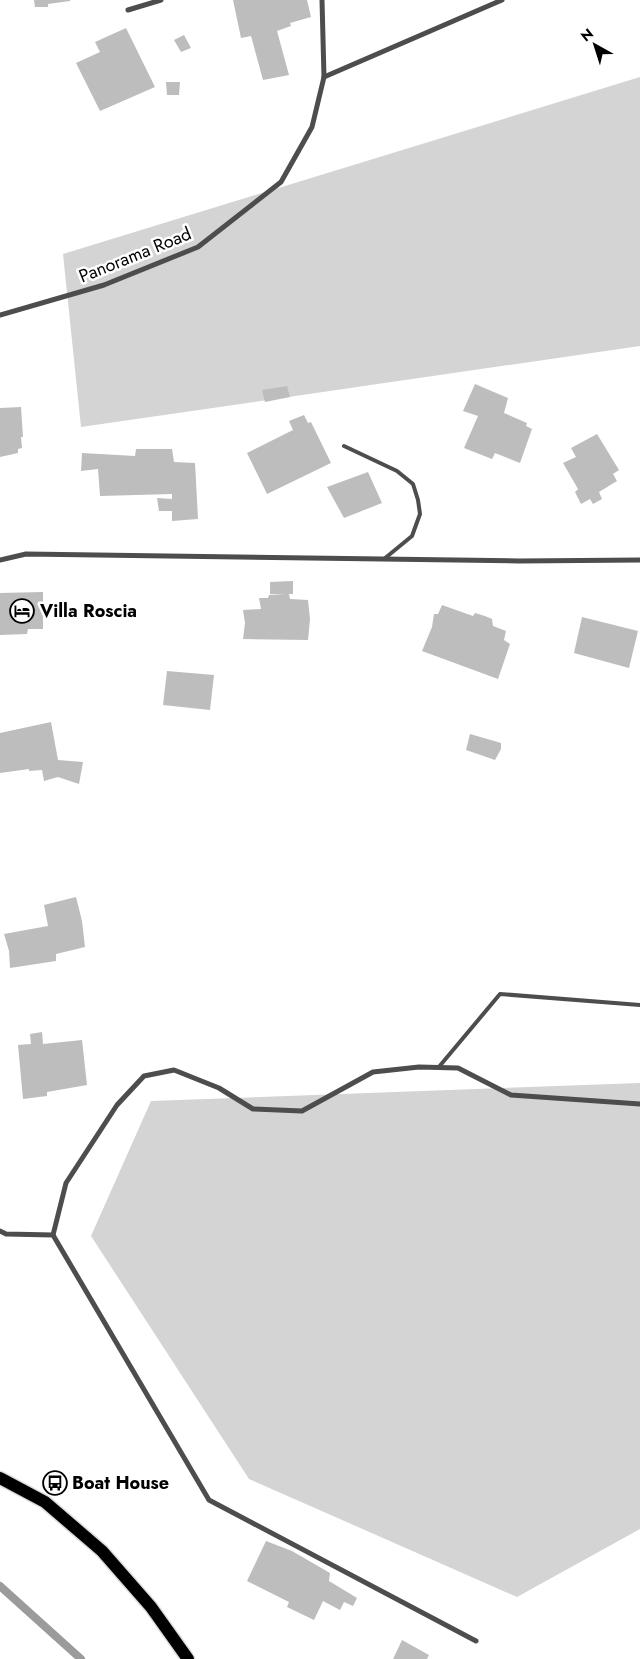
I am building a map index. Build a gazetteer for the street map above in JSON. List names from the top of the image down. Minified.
{"streets":{"street":["Panorama Road"]},"places":{"hotel":["Villa Roscia"],"bus stop":["Boat House"]},"north":"top left"}
